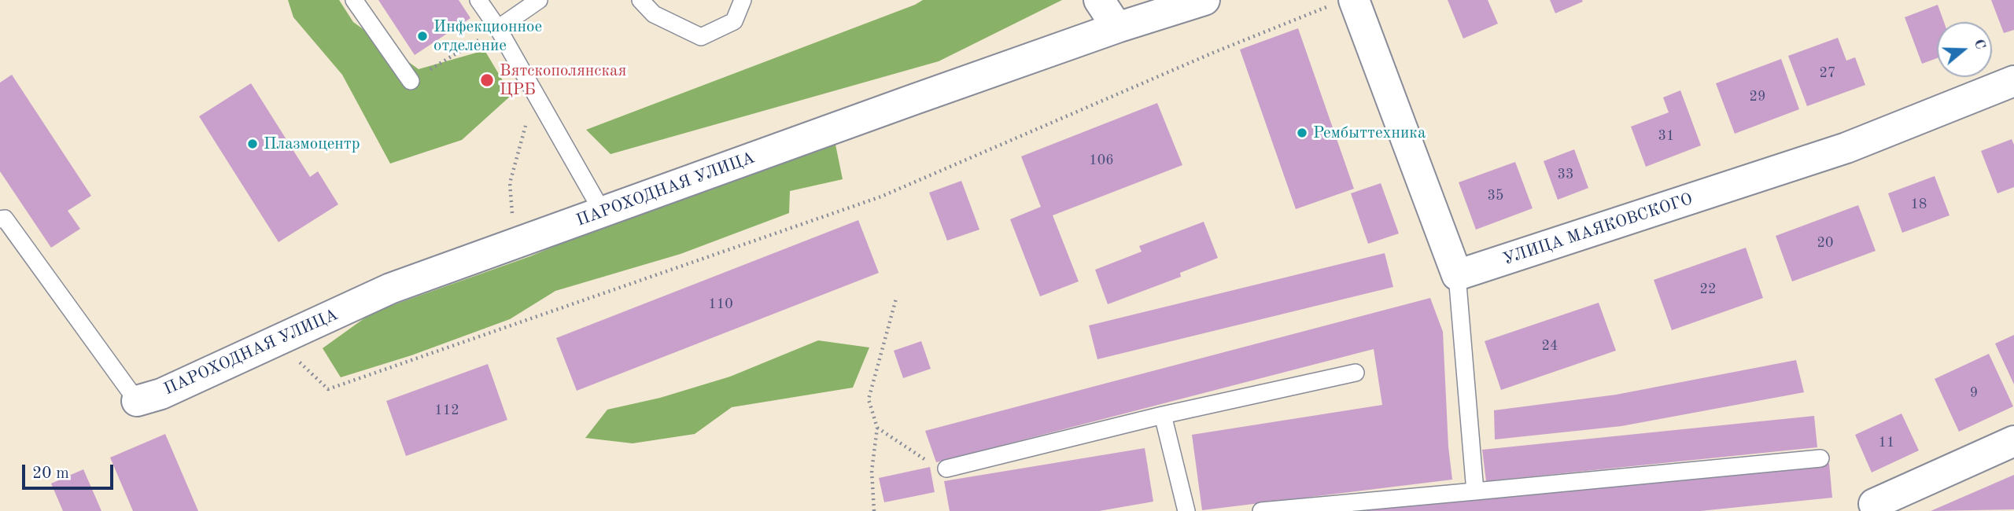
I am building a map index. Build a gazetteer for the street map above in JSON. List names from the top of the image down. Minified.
{"streets":{"street":["ПАРОХОДНАЯ УЛИЦА","УЛИЦА МАЯКОВСКОГО"]},"places":["Инфекционное отделение","Вятскополянская ЦРБ","Рембыттехника","Плазмоцентр"],"house_numbers":["27","29","31","106","33","35","18","20","22","110","24","9","112","11"],"scale_bar":"20 m","north":"right"}
